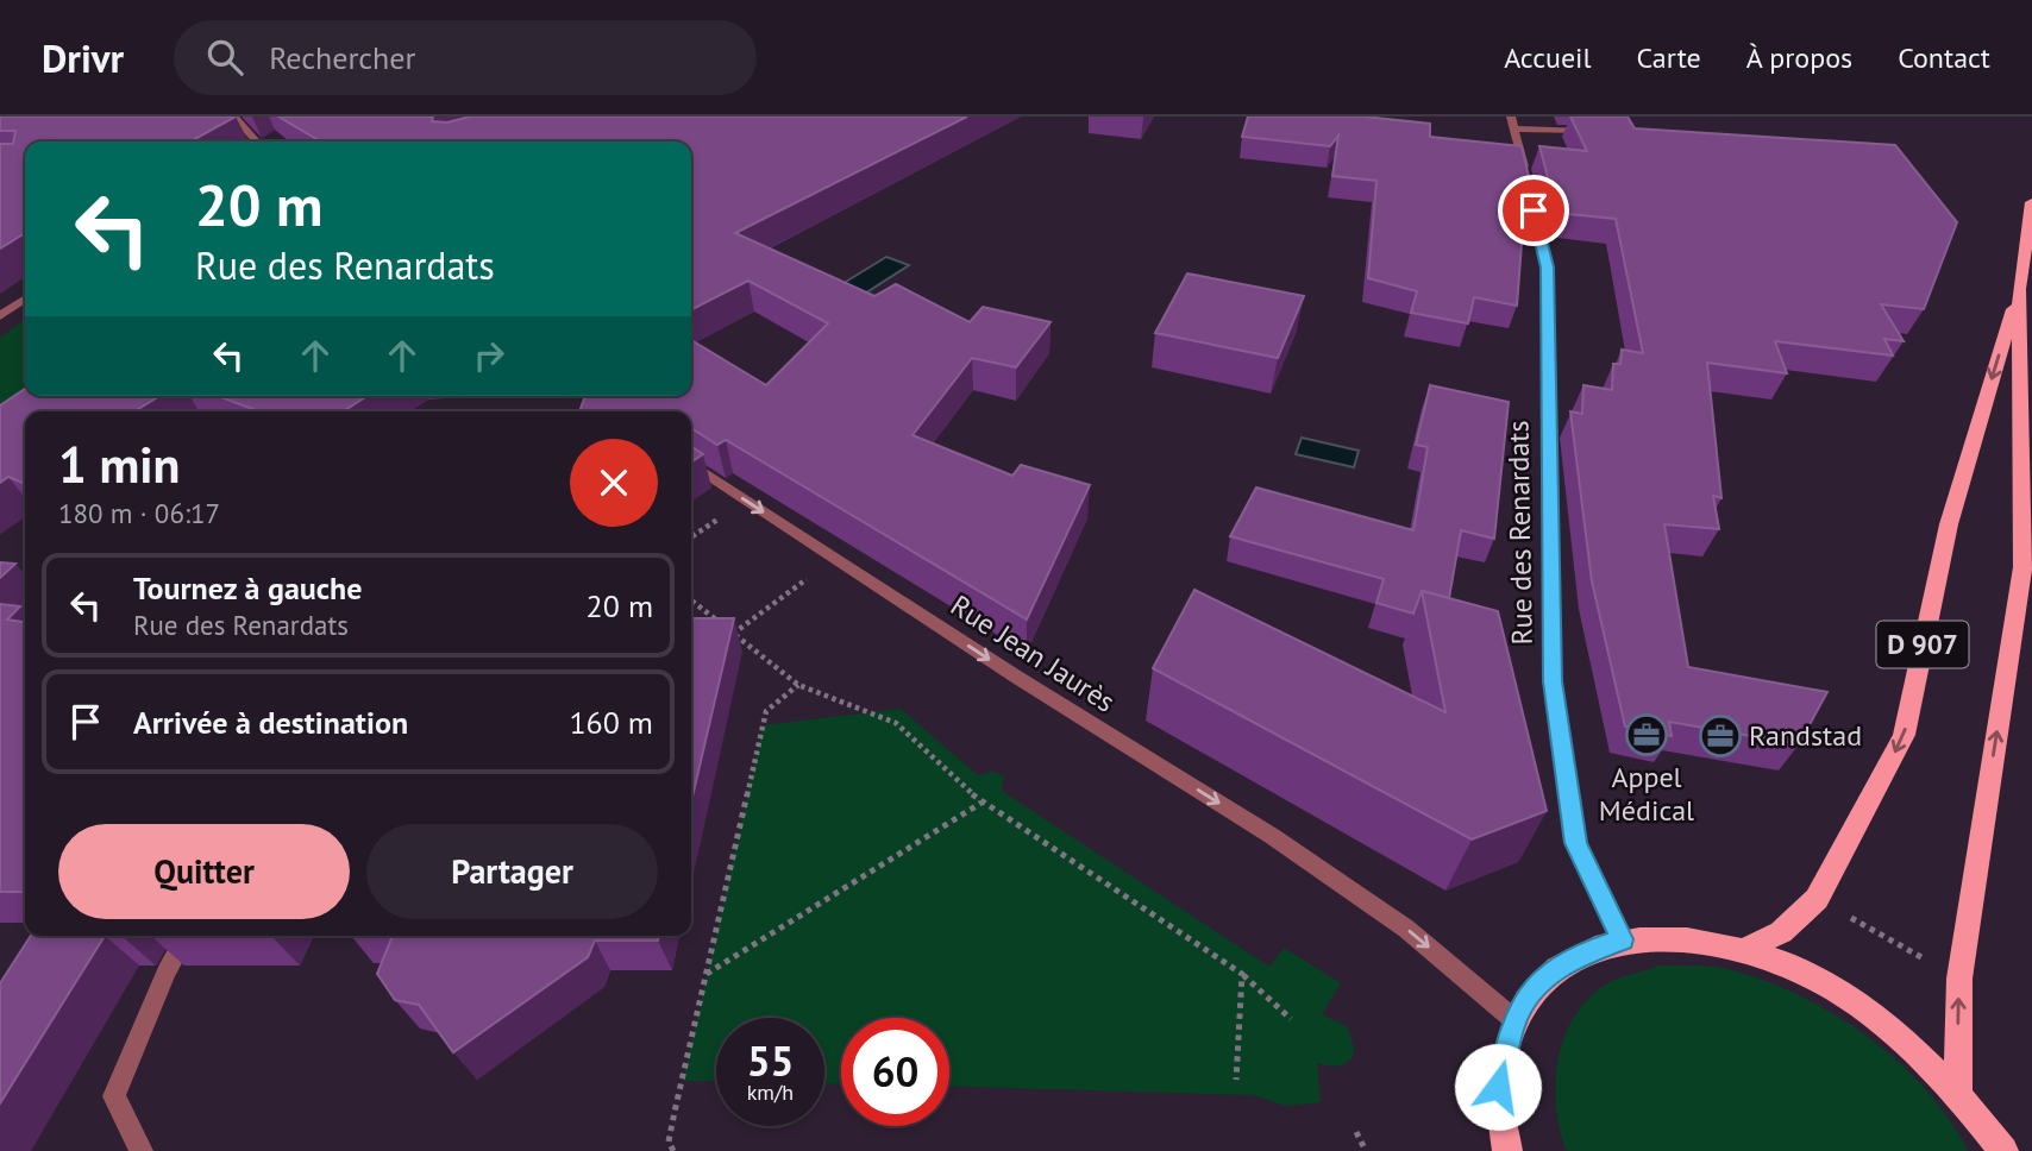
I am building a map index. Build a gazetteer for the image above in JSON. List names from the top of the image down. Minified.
{"streets":{"main road":["D 907"],"street":["Rue des Renardats","Rue Jean Jaurès"]},"one_way":["Rue Jean Jaurès"],"places":{"office":["Appel Médical","Randstad"]},"page":{"header":"Drivr","search":"Rechercher","nav":["Accueil","Carte","À propos","Contact"],"turn":["20 m","Rue des Renardats"],"heading":["1 min","180 m · 06:17"],"list":[{"name":"Tournez à gauche","note":"Rue des Renardats","value":"20 m"},{"name":"Arrivée à destination","value":"160 m"}],"buttons":["Quitter","Partager"],"speed":"55 km/h","limit":"60"}}
